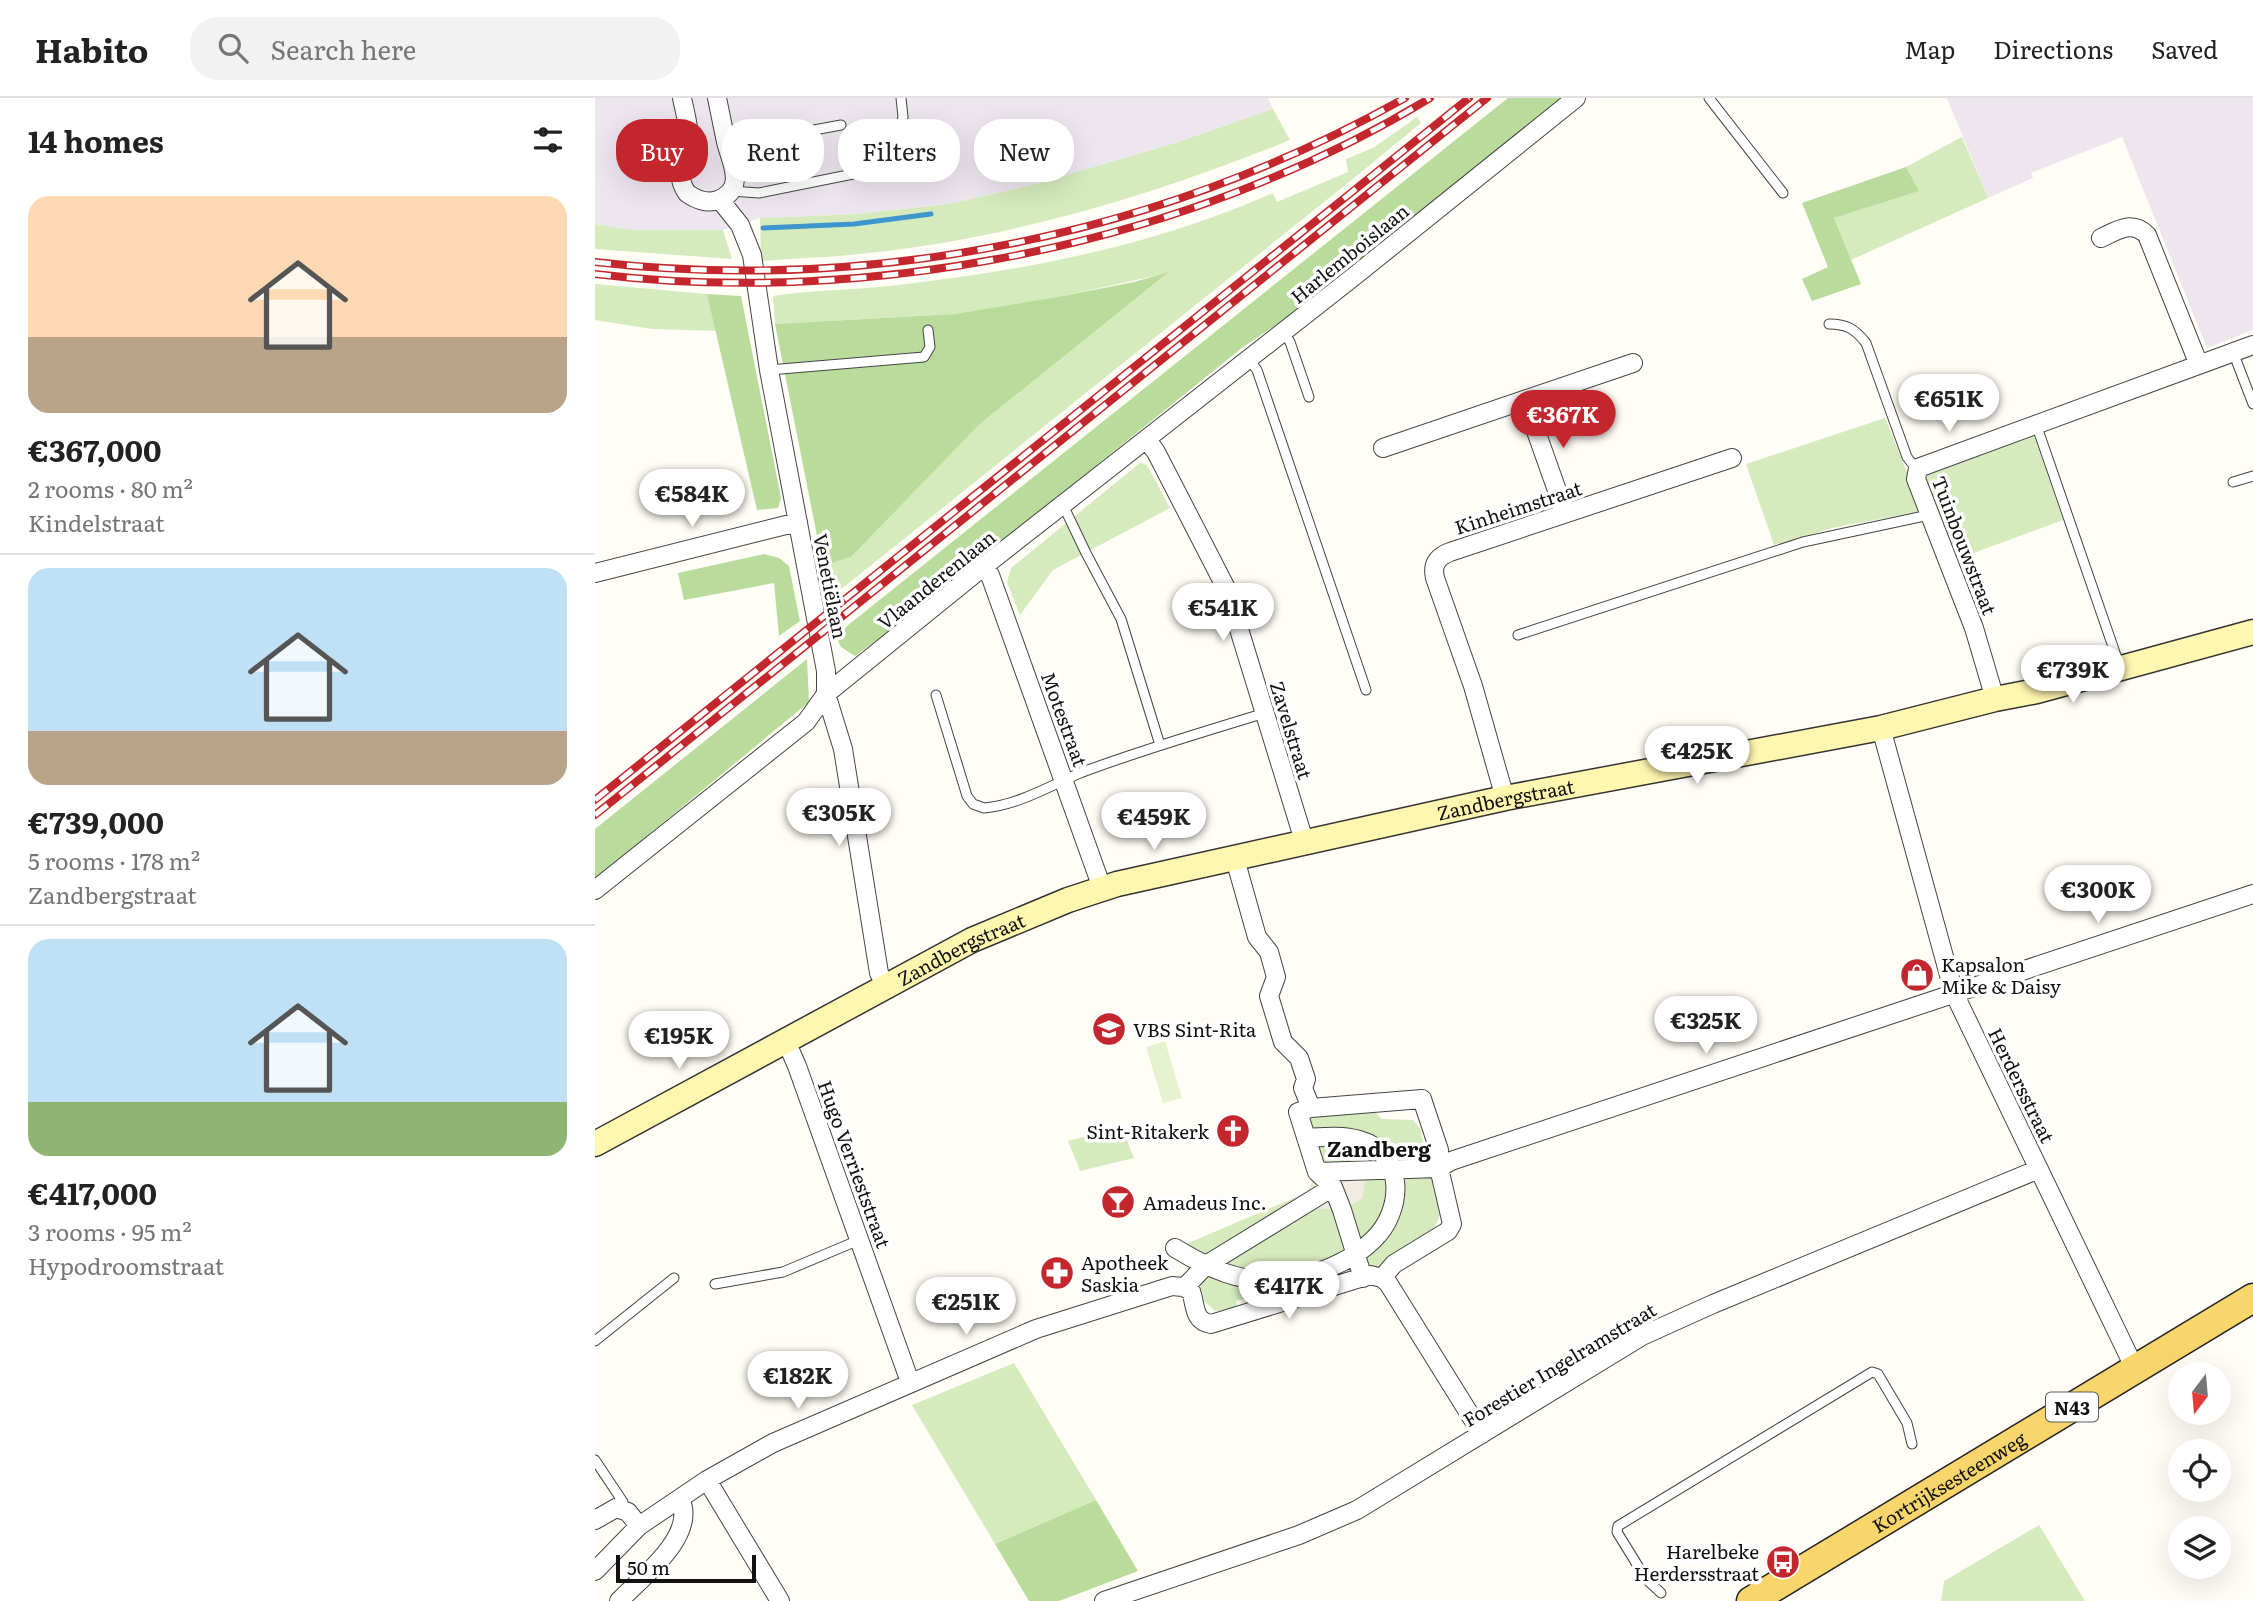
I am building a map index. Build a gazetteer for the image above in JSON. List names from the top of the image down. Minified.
{"streets":{"main road":["N43","Kortrijksesteenweg"],"street":["Harlemboislaan","Kinheimstraat","Tuinbouwstraat","Vlaanderenlaan","Venetiëlaan","Motestraat","Zavelstraat","Zandbergstraat","Herdersstraat","Hugo Verrieststraat","Forestier Ingelramstraat"]},"crossings":[["Harlemboislaan","Vlaanderenlaan"],["Harlemboislaan","Zavelstraat"],["Kinheimstraat","Zandbergstraat"],["Tuinbouwstraat","Zandbergstraat"],["Vlaanderenlaan","Venetiëlaan"],["Vlaanderenlaan","Motestraat"],["Vlaanderenlaan","Zavelstraat"],["Venetiëlaan","Zandbergstraat"],["Motestraat","Zandbergstraat"],["Zavelstraat","Zandbergstraat"],["Zandbergstraat","Herdersstraat"],["Zandbergstraat","Hugo Verrieststraat"],["Herdersstraat","Forestier Ingelramstraat"],["Herdersstraat","Kortrijksesteenweg"]],"districts":["Zandberg"],"places":{"shop":["Kapsalon Mike & Daisy"],"school or university":["VBS Sint-Rita"],"church":["Sint-Ritakerk"],"bar":["Amadeus Inc."],"pharmacy":["Apotheek Saskia"],"bus stop":["Harelbeke Herdersstraat"]},"scale_bar":"50 m","north":"bottom","page":{"header":"Habito","search":"Search here","nav":["Map","Directions","Saved"],"heading":"14 homes","chip":["Buy","Rent","Filters","New"],"list":[{"name":"€367,000","note":"2 rooms · 80 m² · Kindelstraat"},{"name":"€739,000","note":"5 rooms · 178 m² · Zandbergstraat"},{"name":"€417,000","note":"3 rooms · 95 m² · Hypodroomstraat"}],"price":["€651K","€367K","€584K","€541K","€739K","€425K","€305K","€459K","€300K","€325K","€195K","€417K","€251K","€182K"],"scale":"50 m"}}
